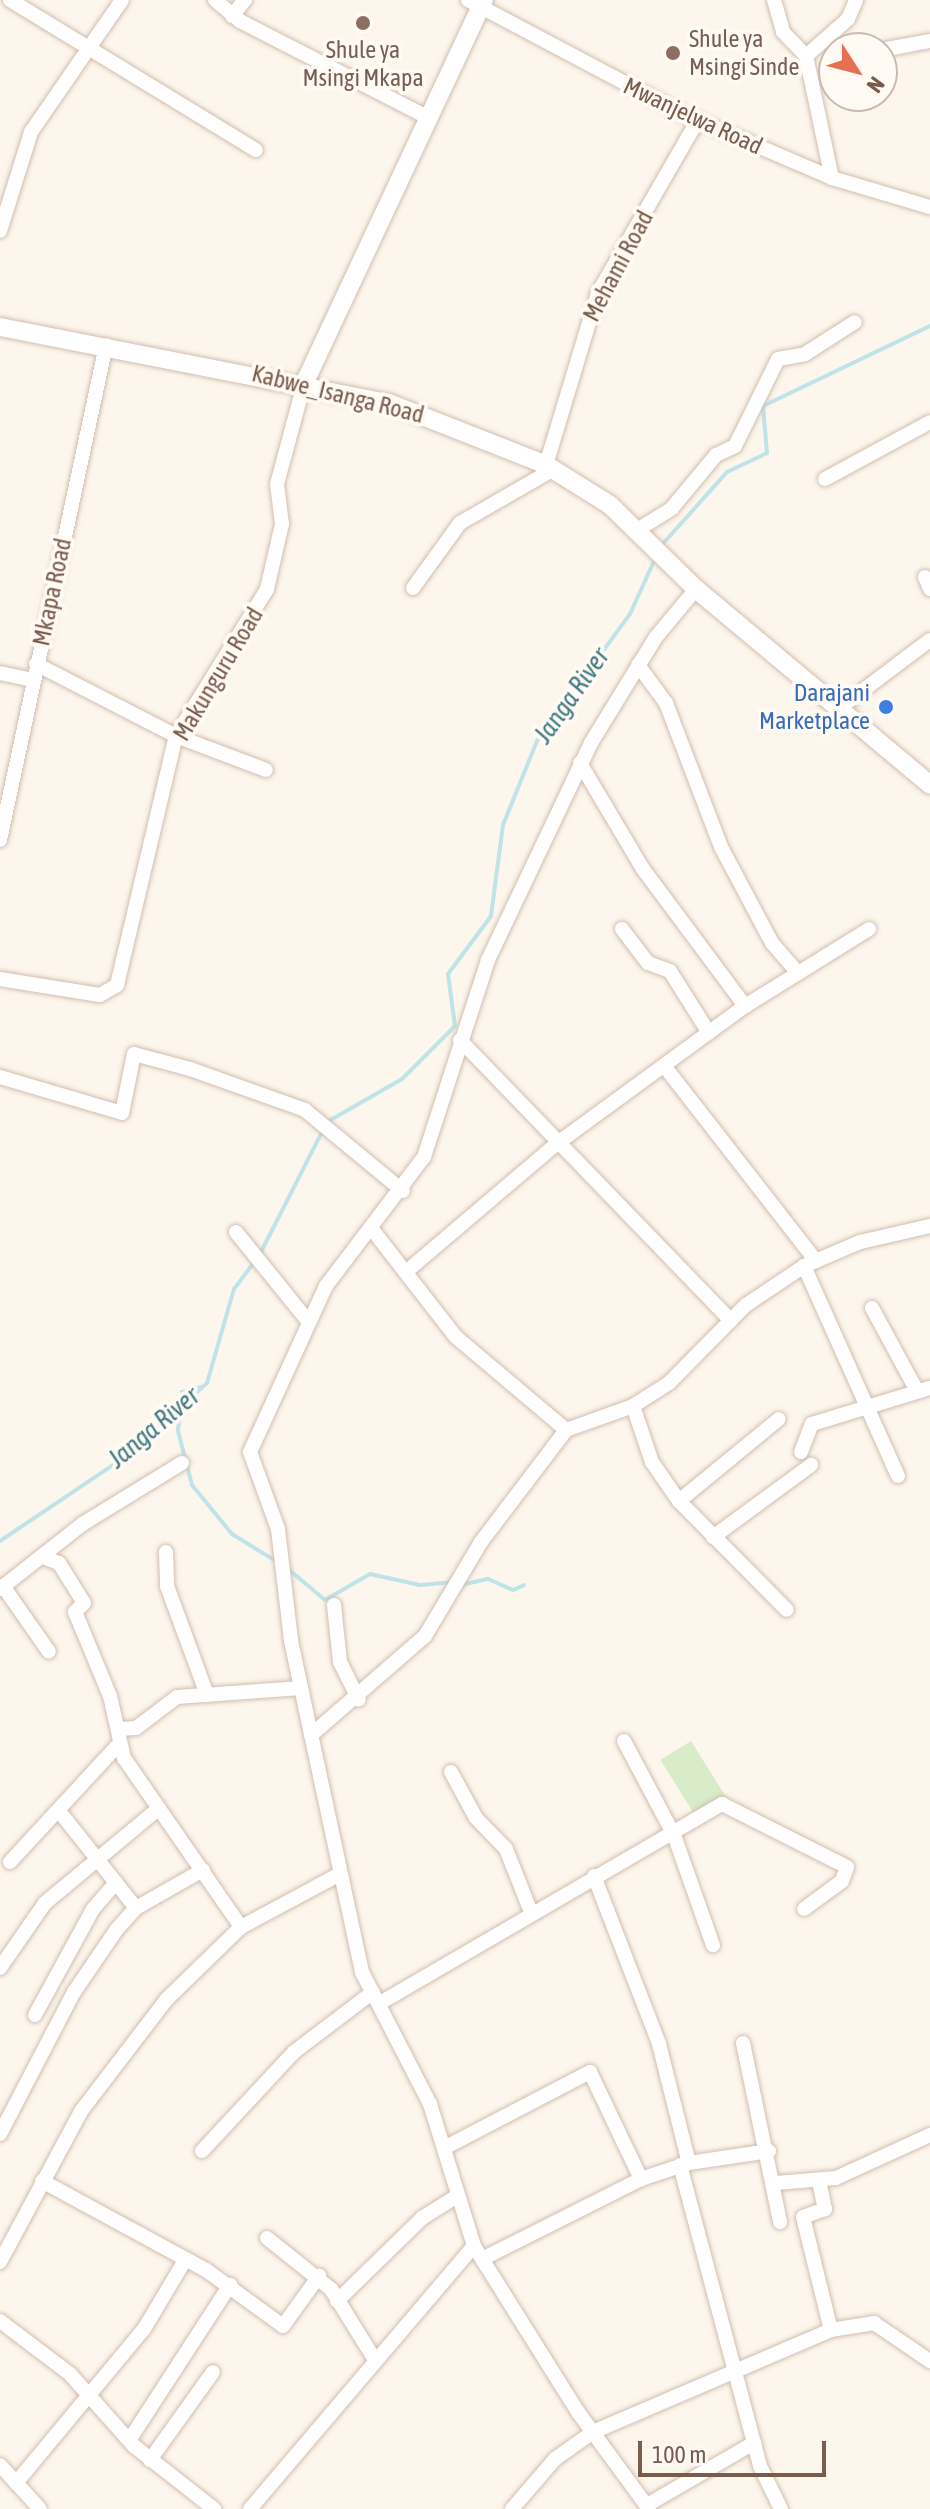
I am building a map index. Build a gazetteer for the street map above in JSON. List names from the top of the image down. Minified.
{"streets":{"street":["Mwanjelwa Road","Mehami Road","Kabwe_Isanga Road","Mkapa Road","Makunguru Road"]},"crossings":[["Mwanjelwa Road","Mehami Road"],["Mehami Road","Kabwe_Isanga Road"],["Kabwe_Isanga Road","Mkapa Road"],["Kabwe_Isanga Road","Makunguru Road"]],"water":["Janga River"],"places":["Shule ya Msingi Mkapa","Shule ya Msingi Sinde","Darajani Marketplace"],"scale_bar":"100 m","north":"bottom right"}
